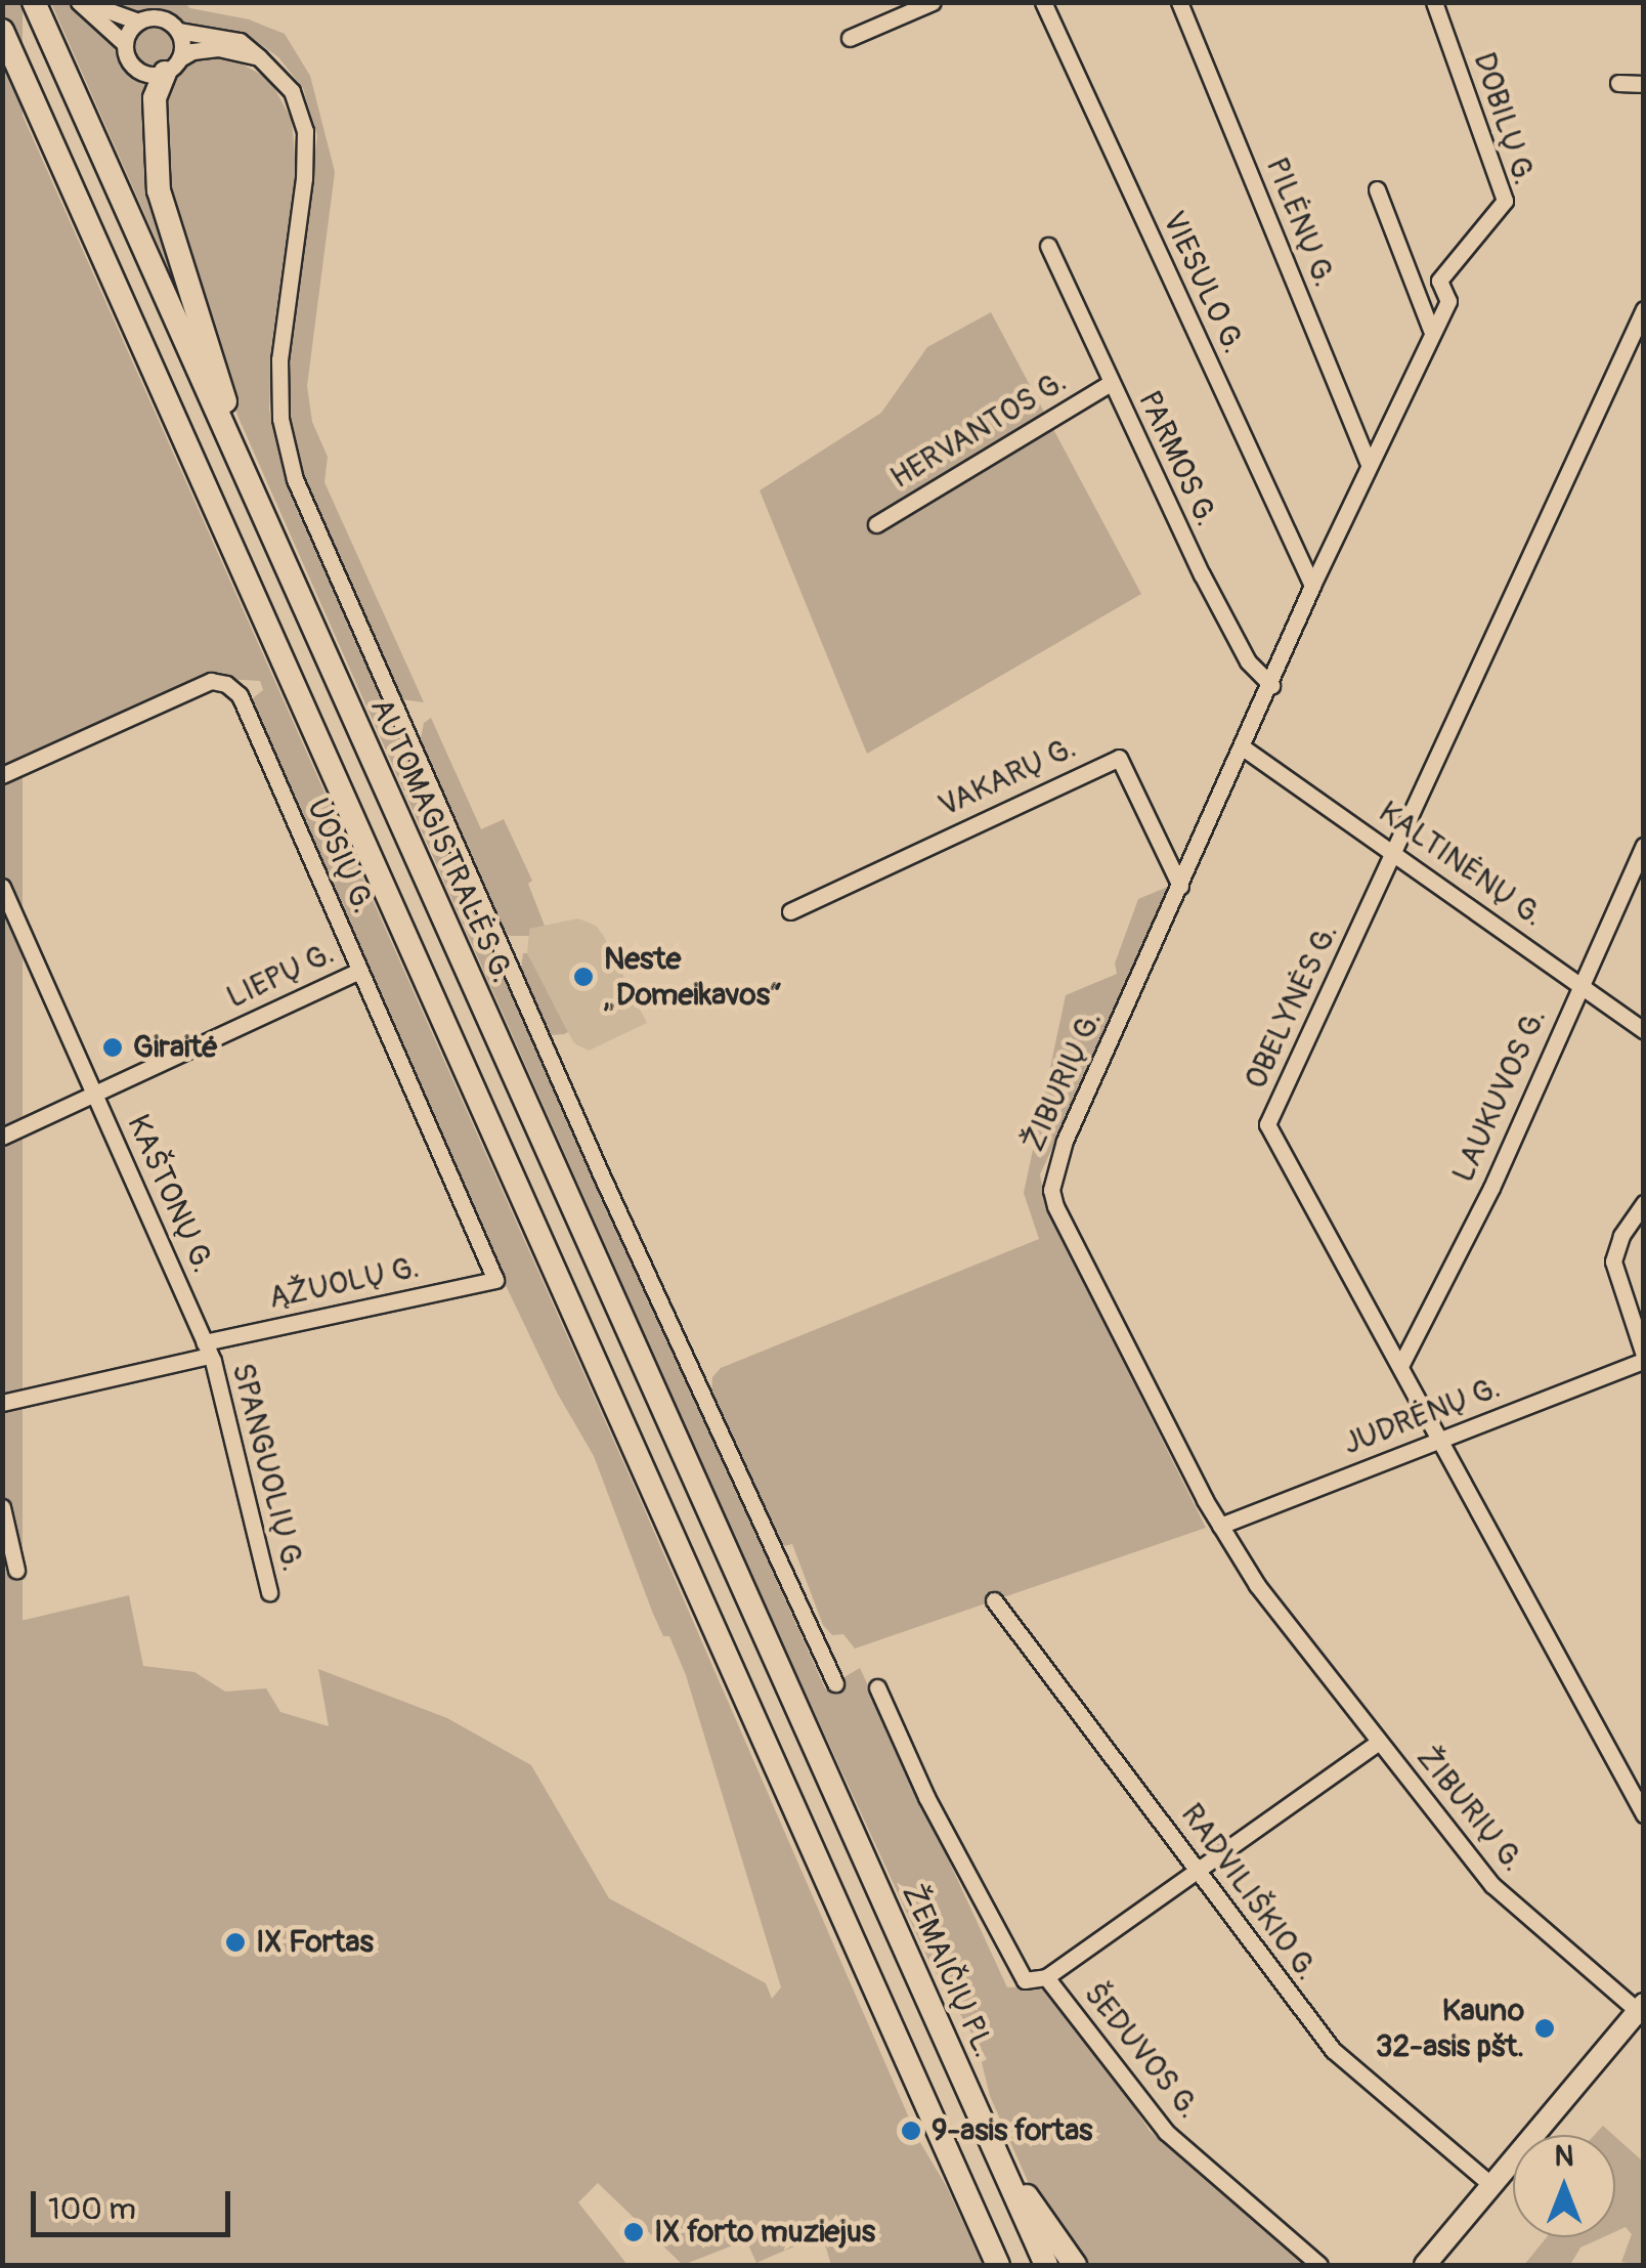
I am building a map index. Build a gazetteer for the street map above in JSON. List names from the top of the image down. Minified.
{"streets":{"highway":["AUTOMAGISTRALĖS G.","ŽEMAIČIŲ PL."],"street":["DOBILŲ G.","PILĖNŲ G.","VIESULO G.","HERVANTOS G.","PARMOS G.","VAKARŲ G.","UOSIŲ G.","KALTINĖNŲ G.","LIEPŲ G.","OBELYNĖS G.","ŽIBURIŲ G.","LAUKUVOS G.","KAŠTONŲ G.","ĄŽUOLŲ G.","JUDRĖNŲ G.","SPANGUOLIŲ G.","RADVILIŠKIO G.","ŠEDUVOS G."]},"crossings":[["DOBILŲ G.","ŽIBURIŲ G."],["PILĖNŲ G.","ŽIBURIŲ G."],["VIESULO G.","ŽIBURIŲ G."],["HERVANTOS G.","PARMOS G."],["PARMOS G.","ŽIBURIŲ G."],["VAKARŲ G.","ŽIBURIŲ G."],["AUTOMAGISTRALĖS G.","ŽEMAIČIŲ PL."],["UOSIŲ G.","LIEPŲ G."],["UOSIŲ G.","ĄŽUOLŲ G."],["KALTINĖNŲ G.","OBELYNĖS G."],["KALTINĖNŲ G.","ŽIBURIŲ G."],["KALTINĖNŲ G.","LAUKUVOS G."],["LIEPŲ G.","KAŠTONŲ G."],["OBELYNĖS G.","LAUKUVOS G."],["OBELYNĖS G.","JUDRĖNŲ G."],["ŽIBURIŲ G.","JUDRĖNŲ G."],["KAŠTONŲ G.","ĄŽUOLŲ G."],["KAŠTONŲ G.","SPANGUOLIŲ G."],["ĄŽUOLŲ G.","SPANGUOLIŲ G."]],"places":["Neste „Domeikavos“","Giraitė","IX Fortas","Kauno 32-asis pšt.","9-asis fortas","IX forto muziejus"],"scale_bar":"100 m","north":"top"}
